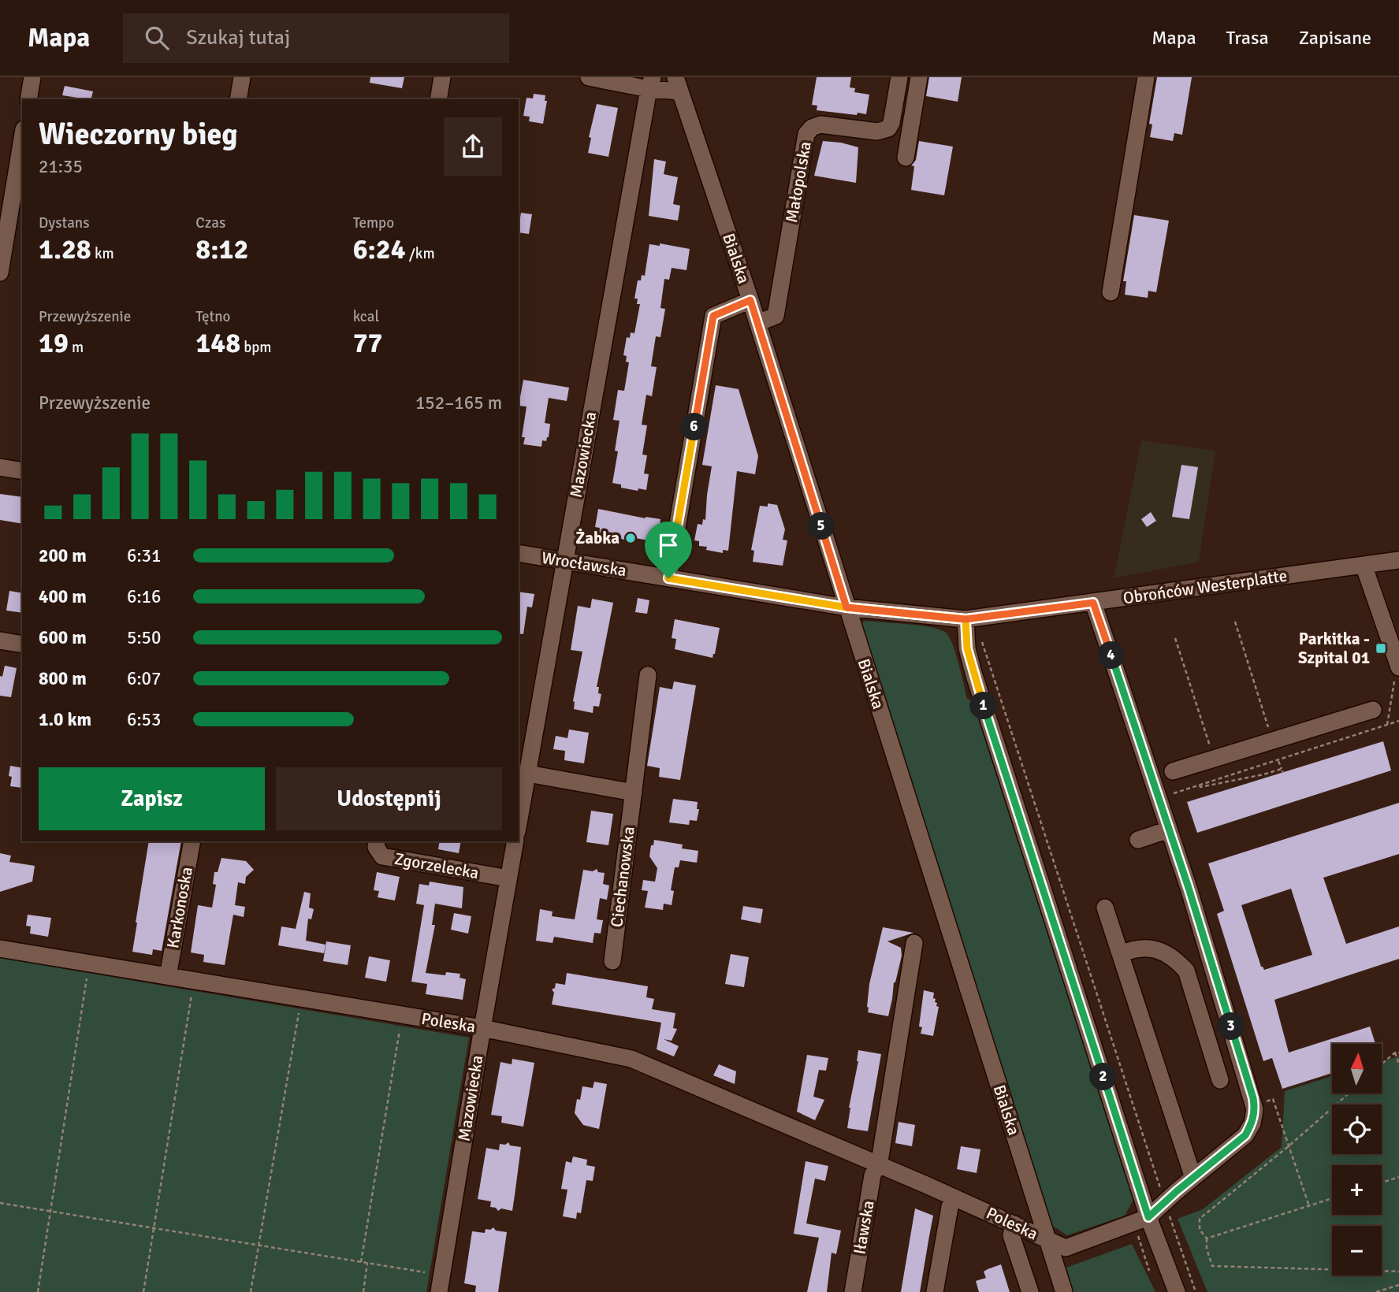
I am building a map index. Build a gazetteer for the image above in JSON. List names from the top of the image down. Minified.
{"streets":{"street":["Małopolska","Bialska","Mazowiecka","Wrocławska","Obrońców Westerplatte","Zgorzelecka","Ciechanowska","Karkonoska","Poleska","Iławska"]},"crossings":[["Małopolska","Bialska"],["Bialska","Wrocławska"],["Bialska","Obrońców Westerplatte"],["Bialska","Poleska"],["Mazowiecka","Wrocławska"],["Mazowiecka","Zgorzelecka"],["Mazowiecka","Poleska"],["Wrocławska","Obrońców Westerplatte"],["Karkonoska","Poleska"],["Poleska","Iławska"]],"places":{"other":["Żabka"],"transit":["Parkitka - Szpital 01"]},"north":"top","page":{"header":"Mapa","search":"Szukaj tutaj","nav":["Mapa","Trasa","Zapisane"],"heading":["Wieczorny bieg","21:35"],"stats":[["Dystans","1.28 km"],["Czas","8:12"],["Tempo","6:24 /km"],["Przewyższenie","19 m"],["Tętno","148 bpm"],["kcal","77"]],"chart":["Przewyższenie","152–165 m"],"pins":["6","5","4","1","3","2"],"list":[{"name":"200 m","note":"6:31"},{"name":"400 m","note":"6:16"},{"name":"600 m","note":"5:50"},{"name":"800 m","note":"6:07"},{"name":"1.0 km","note":"6:53"}],"buttons":["Zapisz","Udostępnij"],"map_buttons":["+","−"]}}
